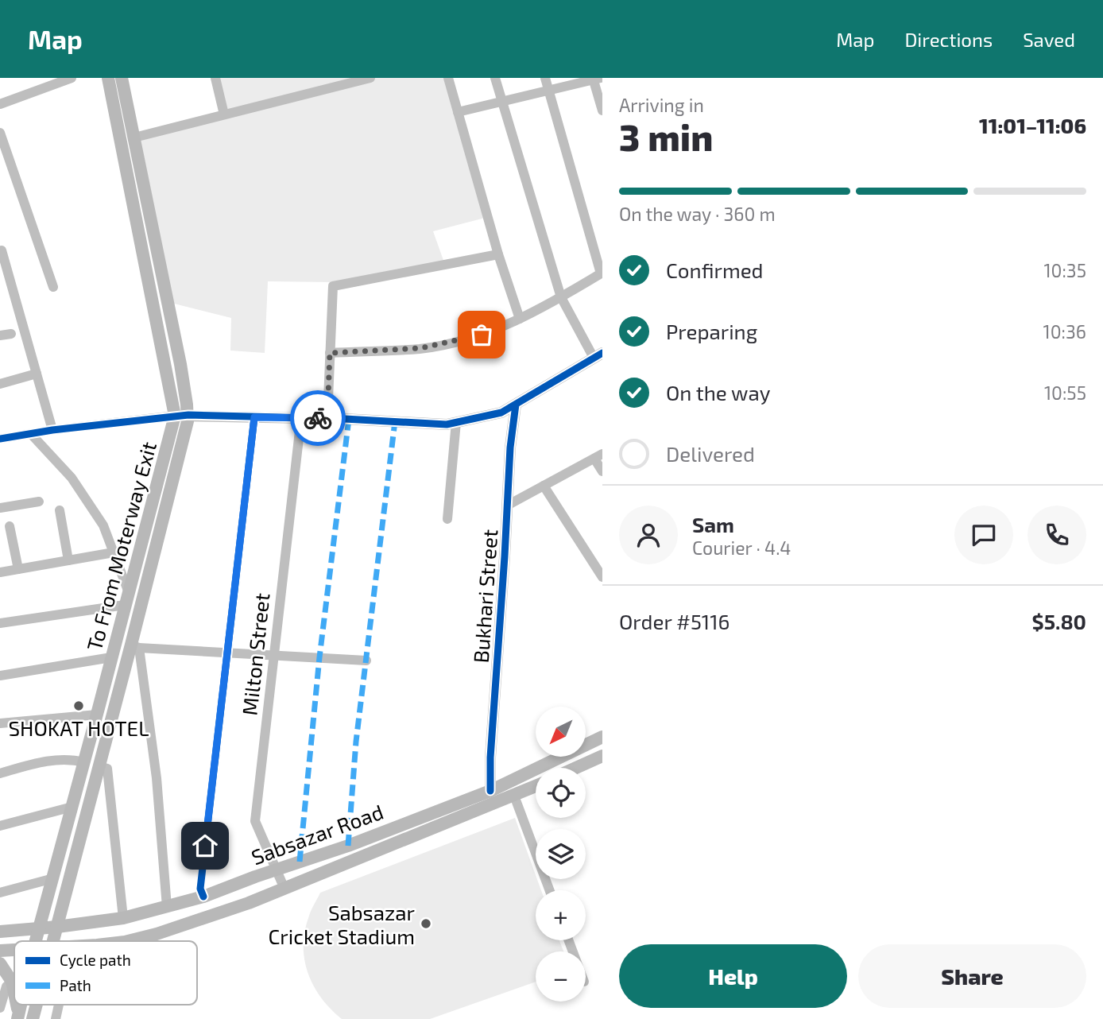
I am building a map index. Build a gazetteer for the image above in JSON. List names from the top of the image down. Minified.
{"streets":{"main road":["To From Moterway Exit","Sabsazar Road"],"street":["Bukhari Street","Milton Street"]},"crossings":[["To From Moterway Exit","Sabsazar Road"],["Bukhari Street","Sabsazar Road"],["Milton Street","Sabsazar Road"]],"places":["SHOKAT HOTEL","Sabsazar Cricket Stadium"],"legend":["Cycle path","Path"],"north":"bottom left","page":{"header":"Map","nav":["Map","Directions","Saved"],"heading":["3 min","Arriving in","11:01–11:06"],"panel":["Sam","Courier · 4.4","Order #5116","$5.80"],"bar":"On the way · 360 m","list":[["Confirmed","10:35"],["Preparing","10:36"],["On the way","10:55"],"Delivered"],"map_buttons":["+","−"],"buttons":["Help","Share"]}}
